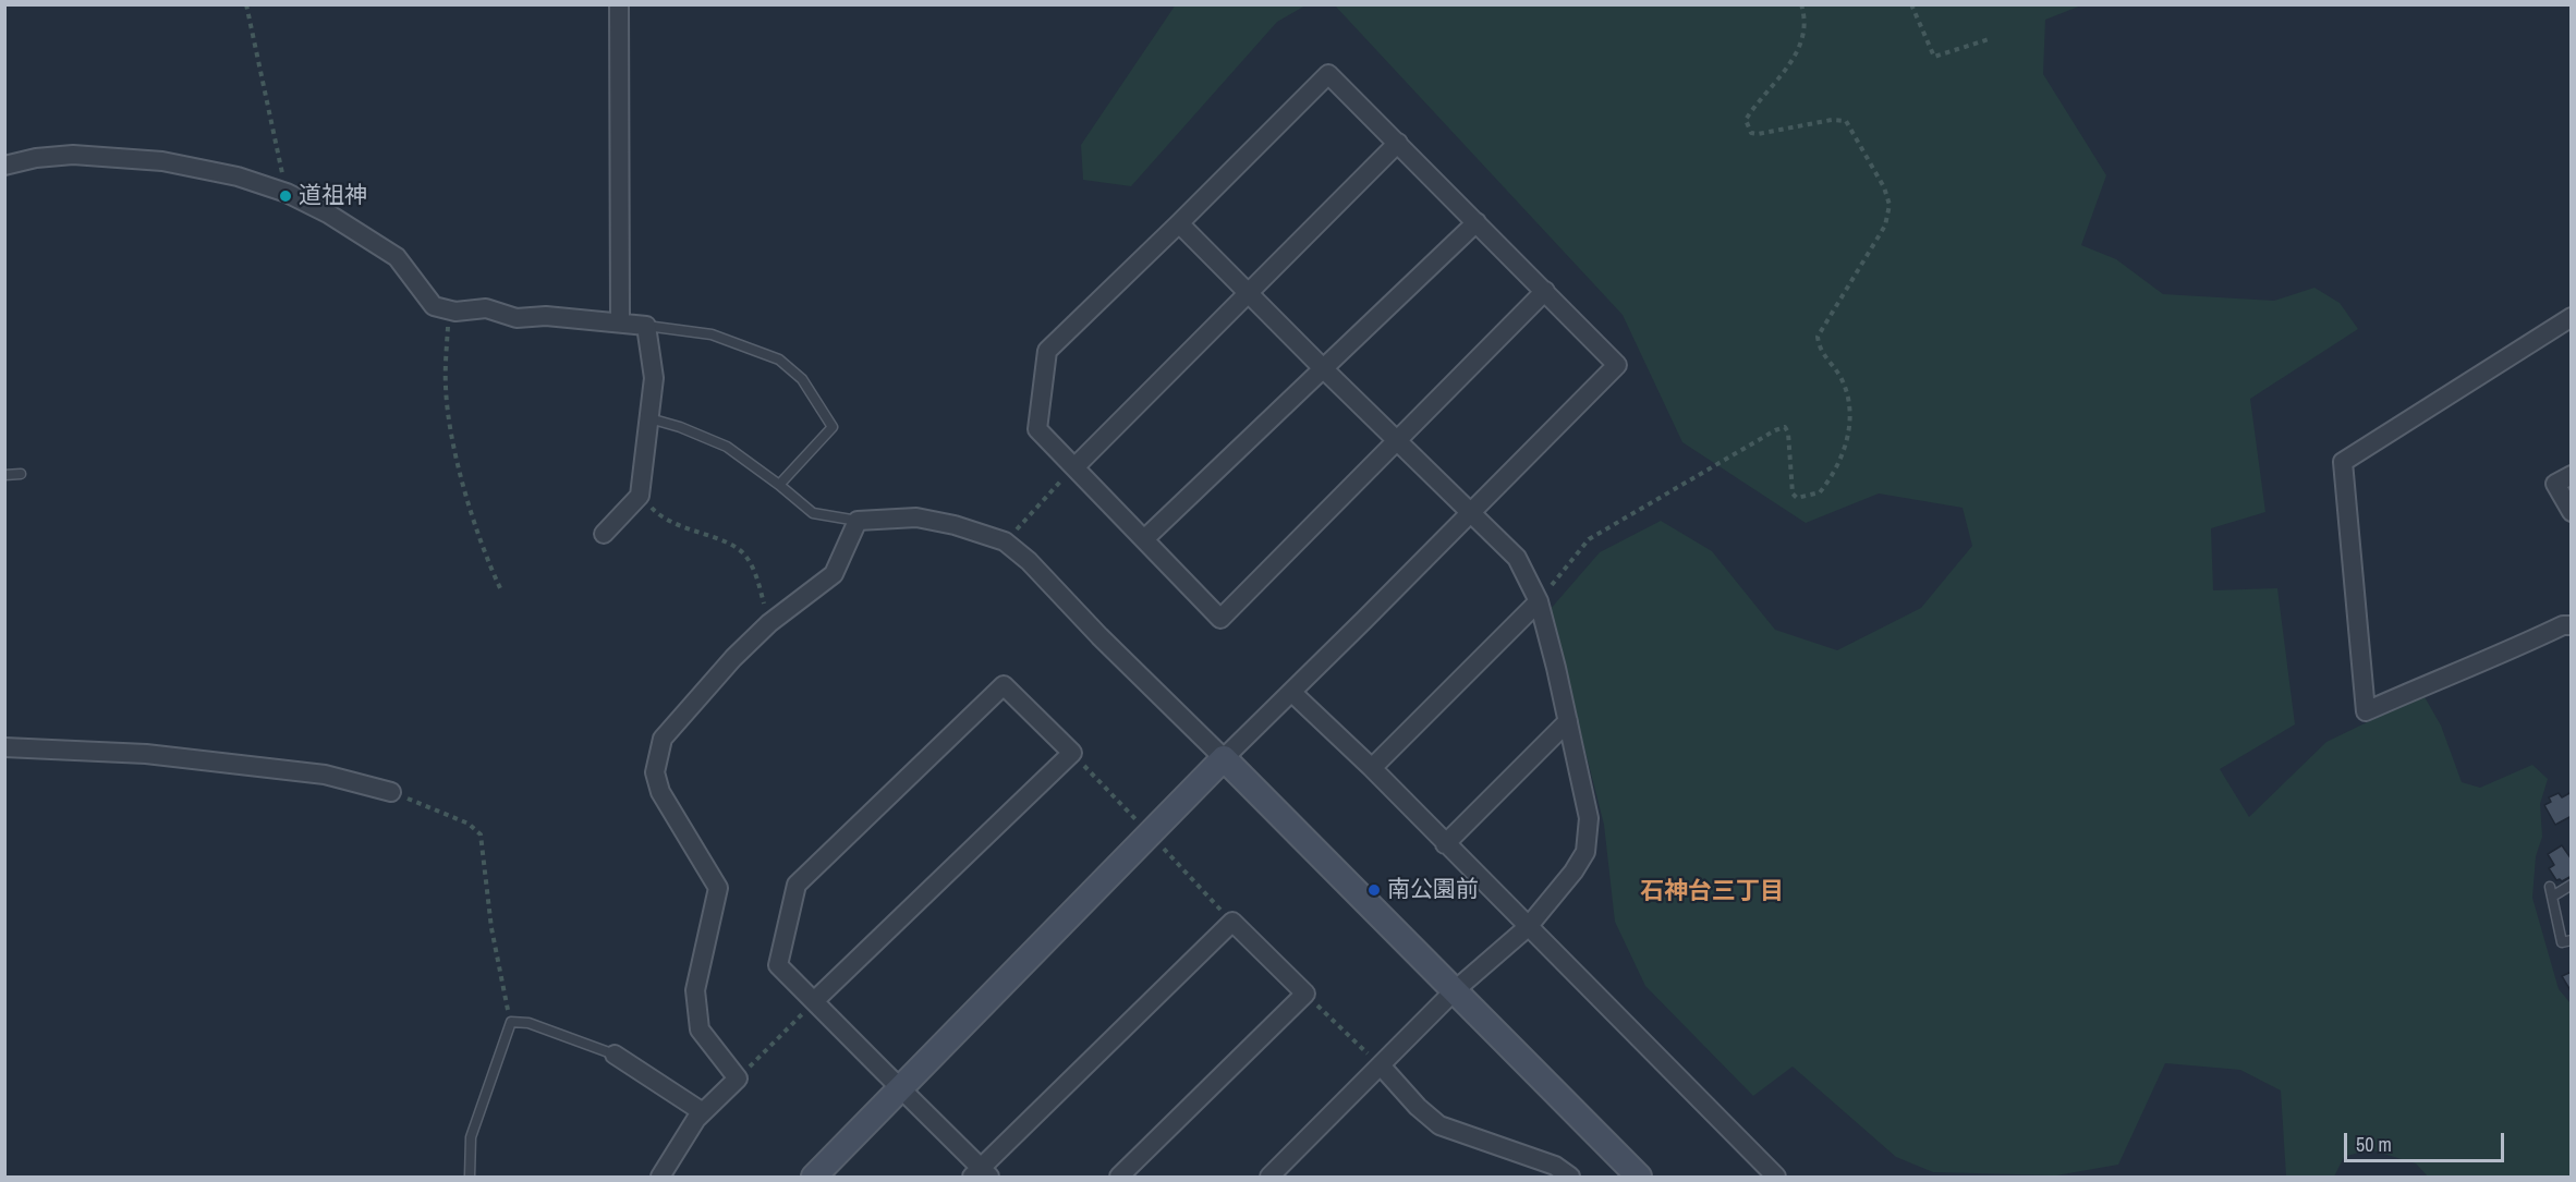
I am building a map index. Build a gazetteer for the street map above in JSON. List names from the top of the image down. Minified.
{"districts":["石神台三丁目"],"places":["道祖神","南公園前"],"scale_bar":"50 m"}
